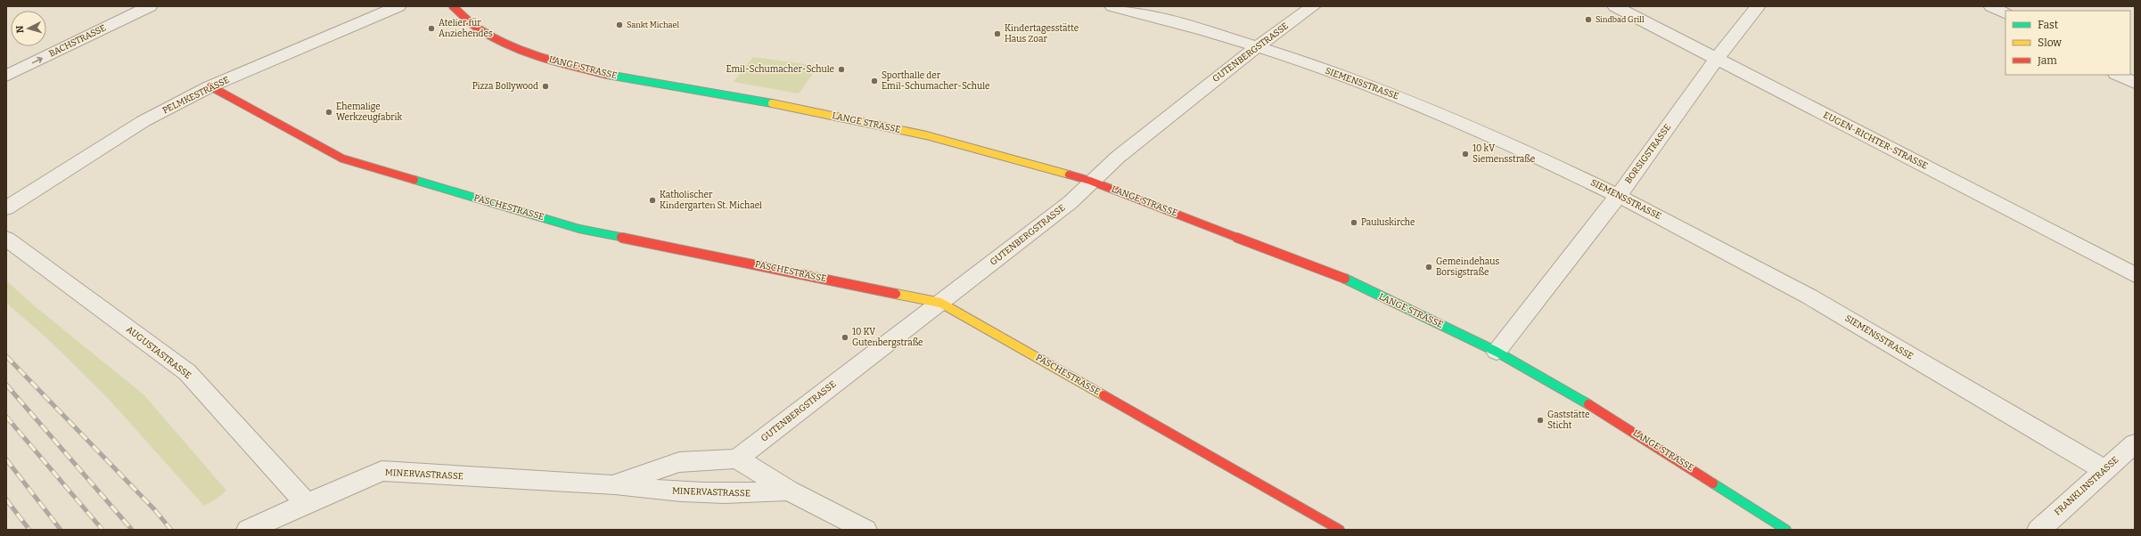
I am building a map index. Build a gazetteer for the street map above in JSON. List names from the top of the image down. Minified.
{"streets":{"street":["BACHSTRASSE","GUTENBERGSTRASSE","LANGE STRASSE","SIEMENSSTRASSE","PELMKESTRASSE","EUGEN-RICHTER-STRASSE","BORSIGSTRASSE","PASCHESTRASSE","AUGUSTASTRASSE","MINERVASTRASSE","FRANKLINSTRASSE"]},"crossings":[["GUTENBERGSTRASSE","LANGE STRASSE"],["GUTENBERGSTRASSE","SIEMENSSTRASSE"],["GUTENBERGSTRASSE","PASCHESTRASSE"],["GUTENBERGSTRASSE","MINERVASTRASSE"],["LANGE STRASSE","BORSIGSTRASSE"],["SIEMENSSTRASSE","BORSIGSTRASSE"],["SIEMENSSTRASSE","FRANKLINSTRASSE"],["PELMKESTRASSE","PASCHESTRASSE"],["EUGEN-RICHTER-STRASSE","BORSIGSTRASSE"],["AUGUSTASTRASSE","MINERVASTRASSE"]],"one_way":["BACHSTRASSE"],"places":["Sindbad Grill","Sankt Michael","Atelier für Anziehendes","Kindertagesstätte Haus Zoar","Emil-Schumacher-Schule","Sporthalle der Emil-Schumacher-Schule","Pizza Bollywood","Ehemalige Werkzeugfabrik","10 kV Siemensstraße","Katholischer Kindergarten St. Michael","Pauluskirche","Gemeindehaus Borsigstraße","10 KV Gutenbergstraße","Gaststätte Sticht"],"legend":["Fast","Slow","Jam"],"north":"left"}
